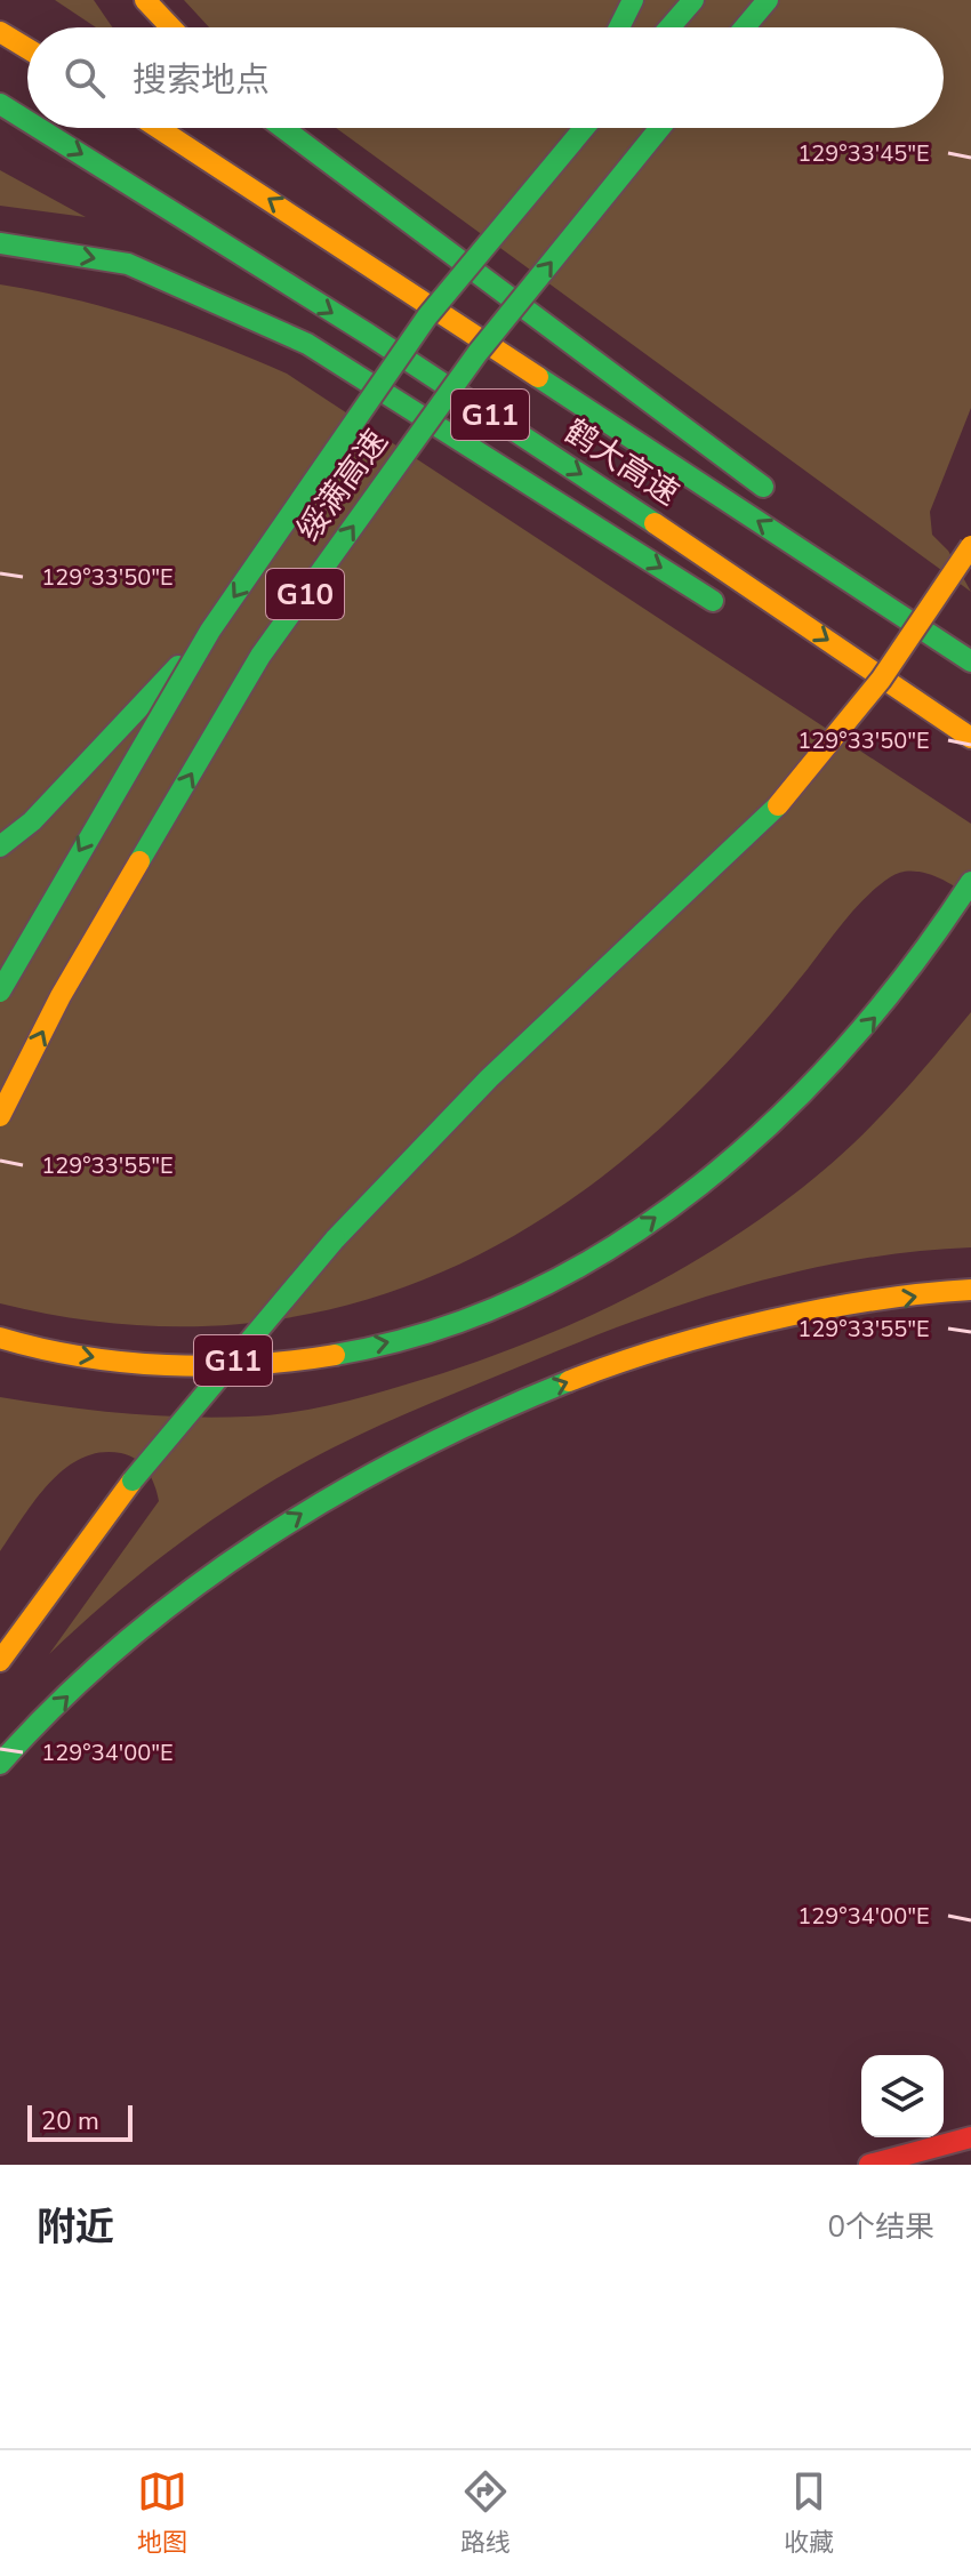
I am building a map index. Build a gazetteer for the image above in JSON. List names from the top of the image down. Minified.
{"streets":{"main road":["G11","鹤大高速","绥满高速","G10"]},"scale_bar":"20 m","page":{"search":"搜索地点","scale":"20 m","heading":["附近","0个结果"],"nav":["地图","路线","收藏"]},"coordinates":["129°33'45\"E","129°33'50\"E","129°33'55\"E","129°34'00\"E"]}
